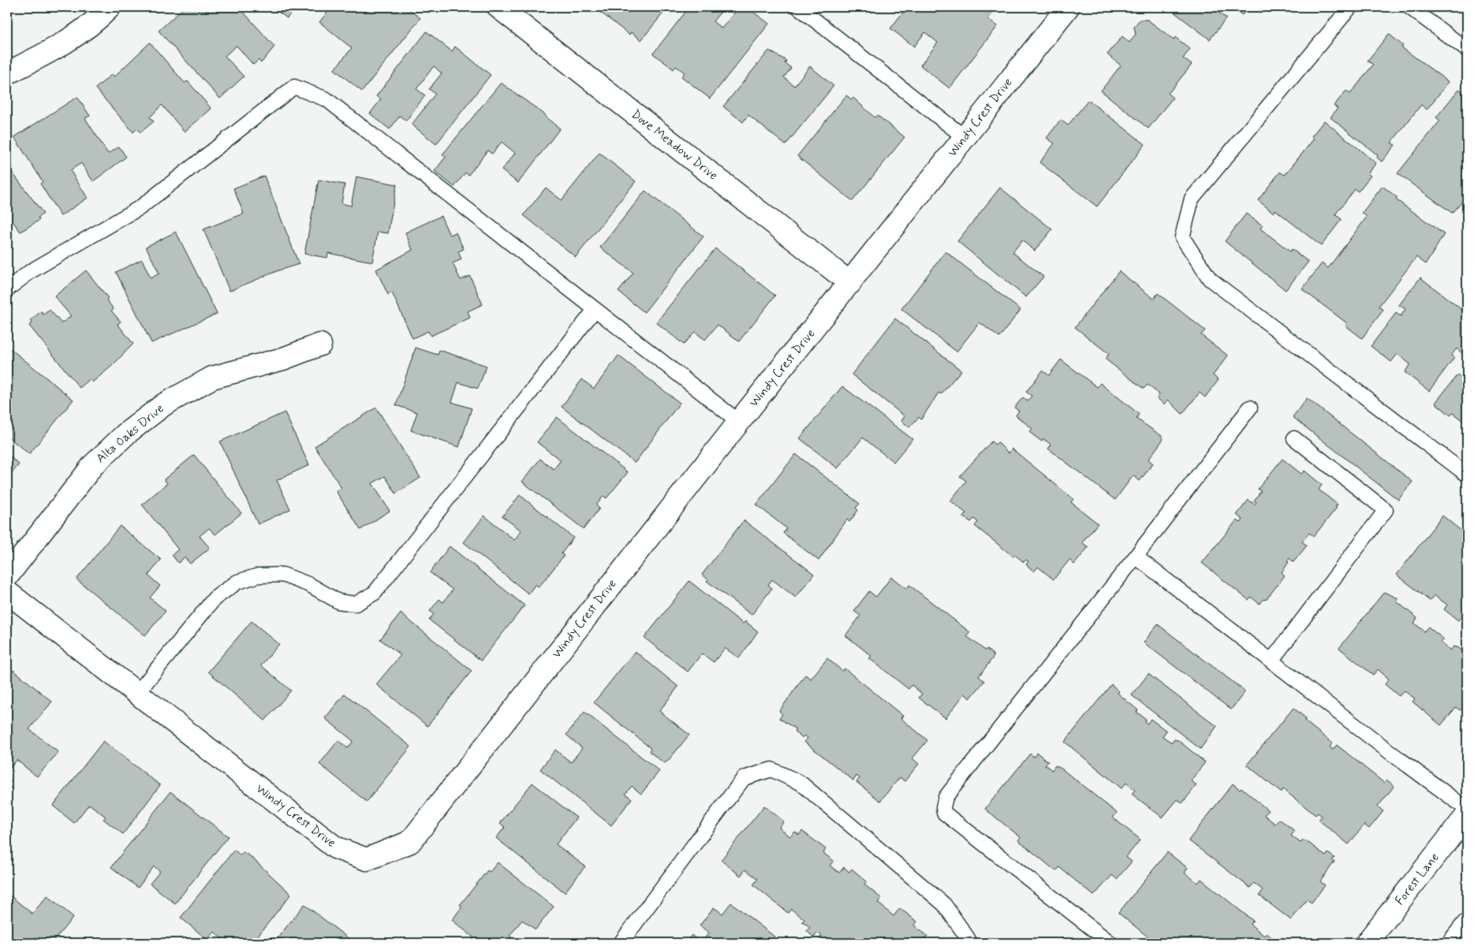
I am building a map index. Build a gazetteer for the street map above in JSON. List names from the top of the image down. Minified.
{"streets":{"street":["Windy Crest Drive","Dove Meadow Drive","Alta Oaks Drive","Forest Lane"]},"crossings":[["Windy Crest Drive","Dove Meadow Drive"]]}
